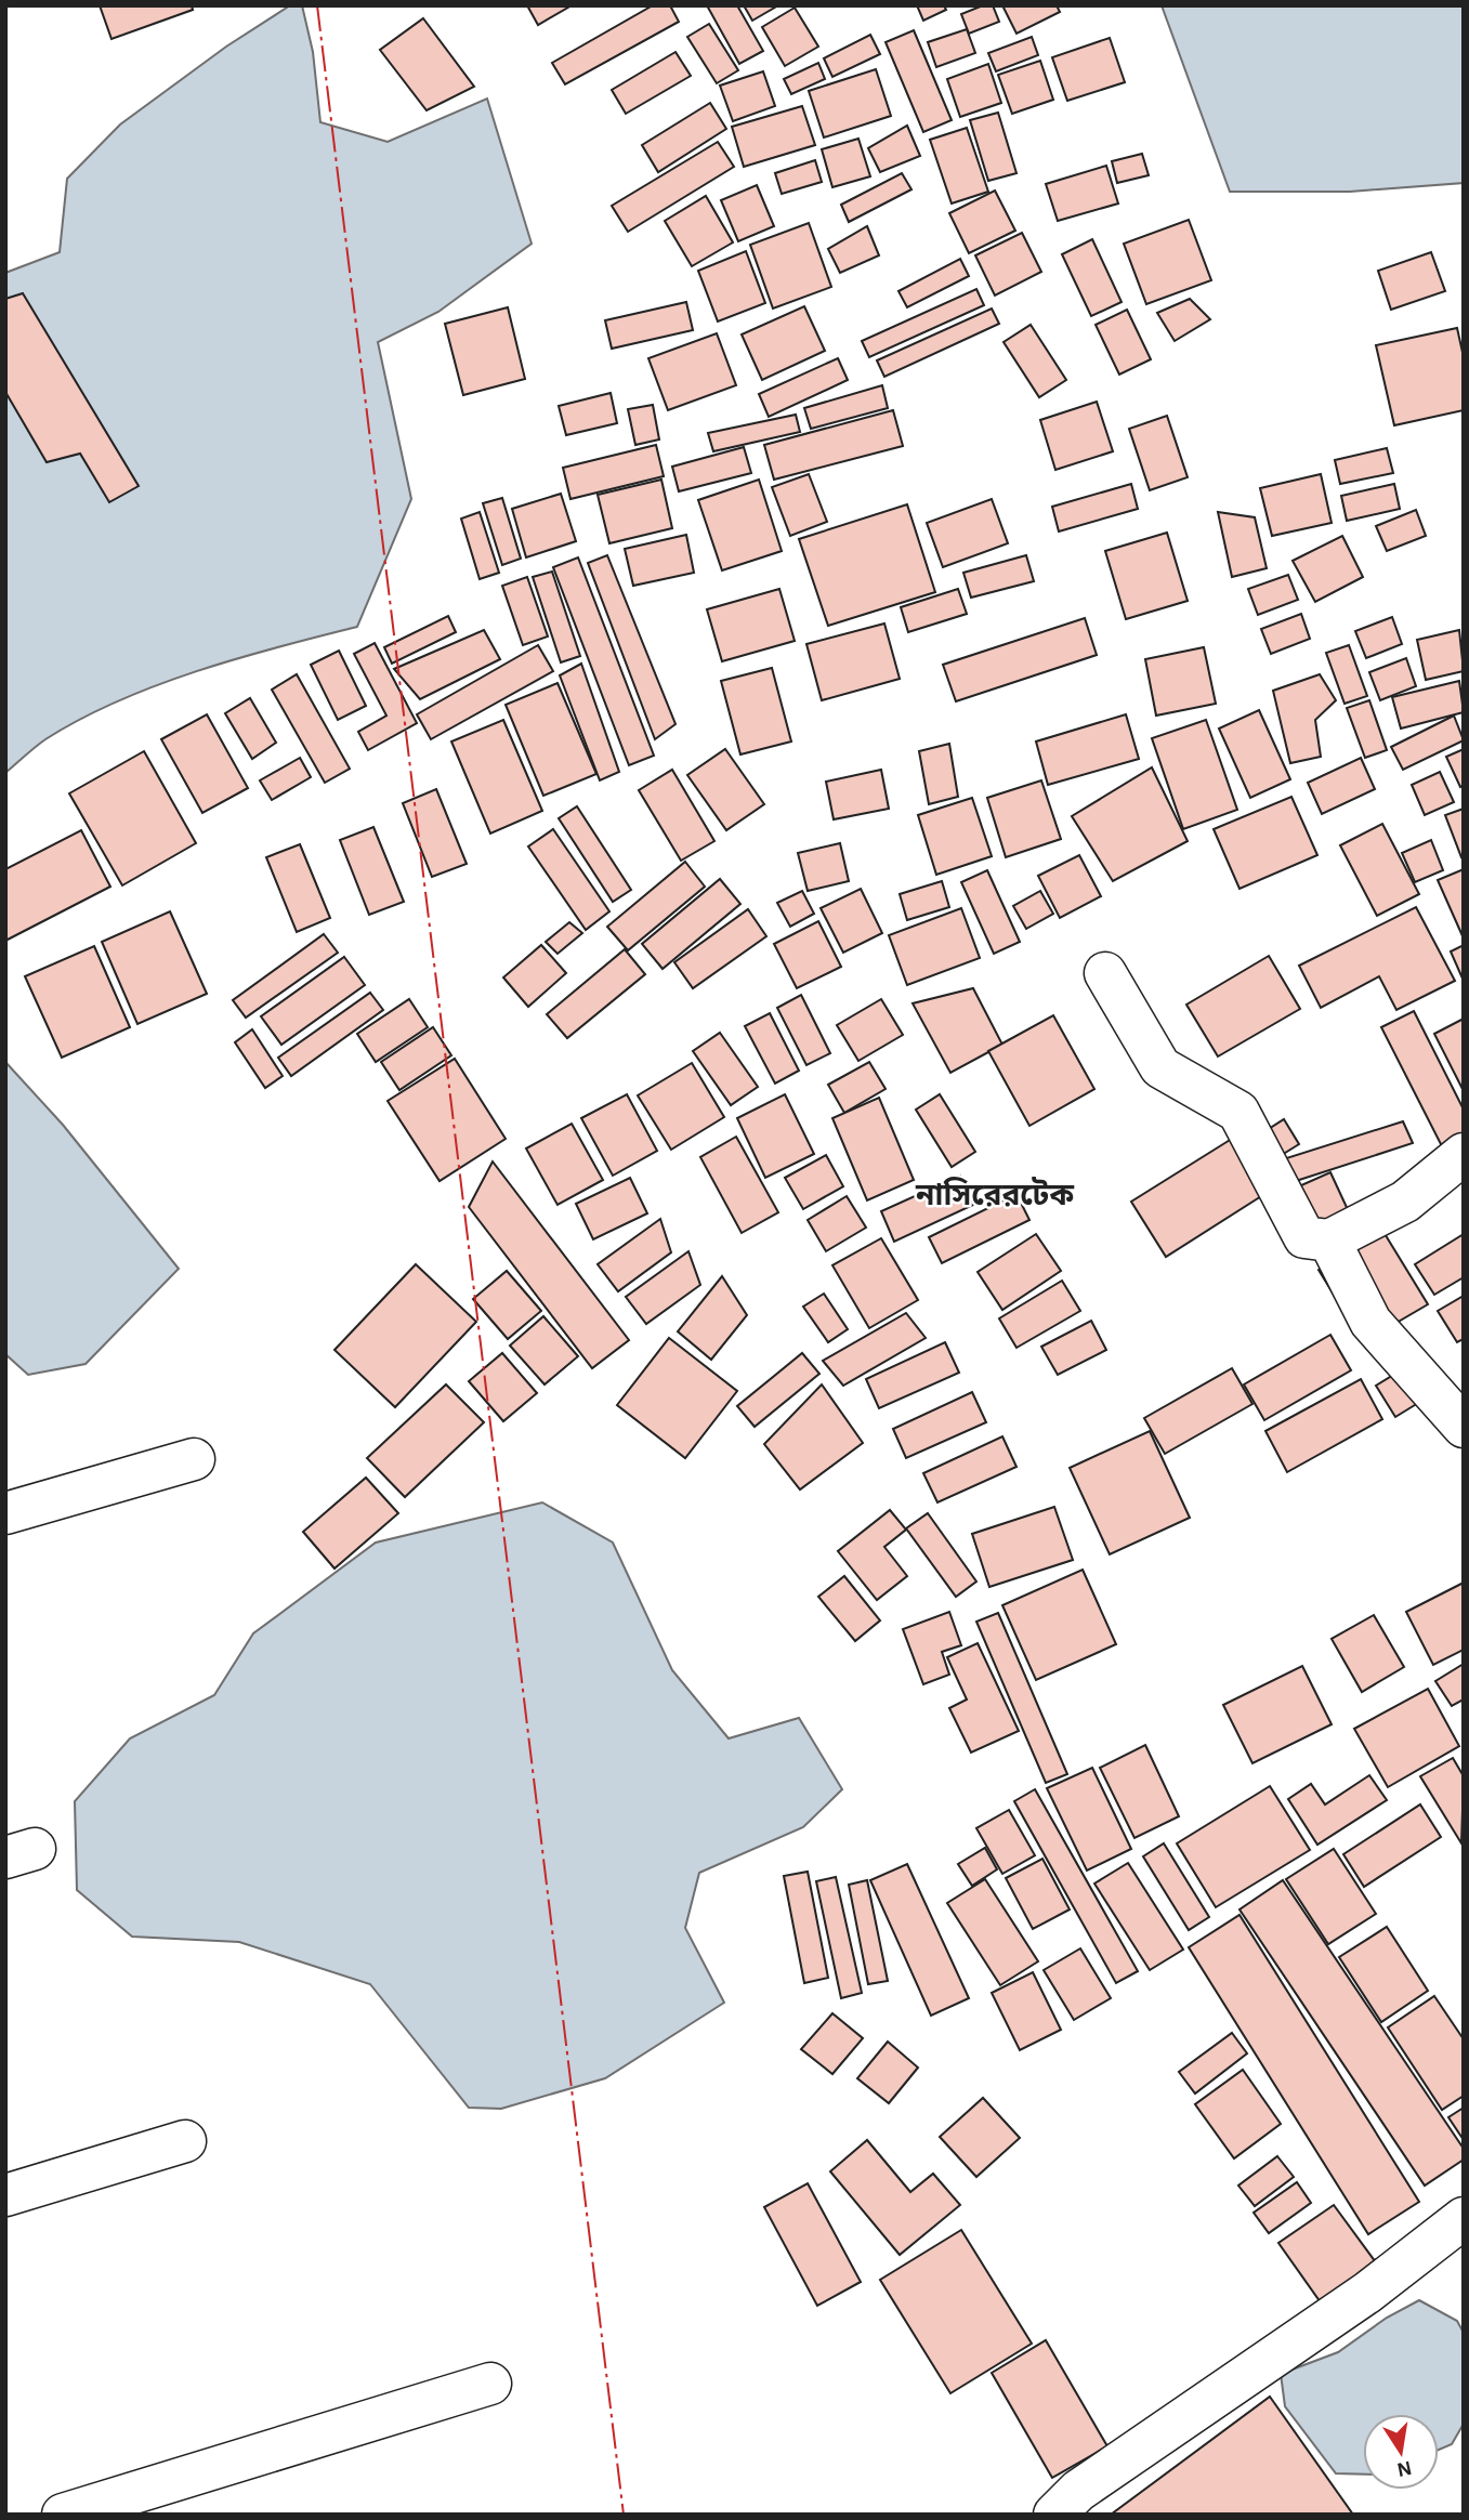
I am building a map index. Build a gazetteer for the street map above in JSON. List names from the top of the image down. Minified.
{"districts":["নাসিরেরটেক"],"north":"bottom"}
